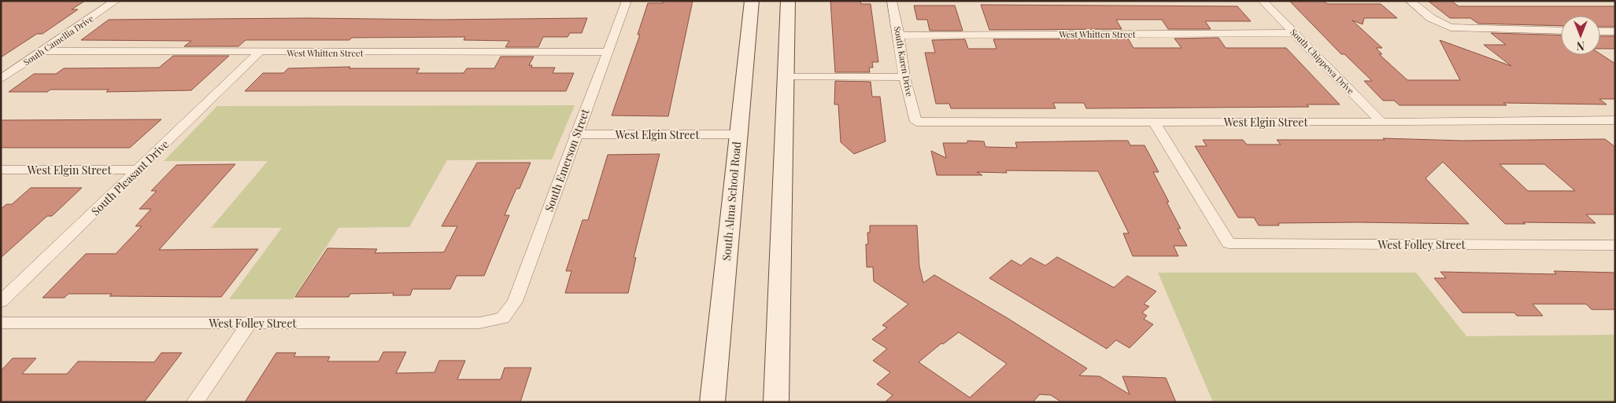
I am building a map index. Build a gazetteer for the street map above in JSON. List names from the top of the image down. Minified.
{"streets":{"main road":["South Alma School Road"],"street":["West Whitten Street","South Camellia Drive","South Karen Drive","South Chippewa Drive","West Elgin Street","South Emerson Street","South Pleasant Drive","West Folley Street"]},"crossings":[["West Whitten Street","South Camellia Drive"],["West Whitten Street","South Karen Drive"],["West Whitten Street","South Chippewa Drive"],["West Whitten Street","South Emerson Street"],["West Whitten Street","South Pleasant Drive"],["South Karen Drive","West Elgin Street"],["South Chippewa Drive","West Elgin Street"],["West Elgin Street","South Emerson Street"],["West Elgin Street","South Pleasant Drive"],["West Elgin Street","South Alma School Road"],["West Elgin Street","West Folley Street"],["South Emerson Street","West Folley Street"]],"north":"bottom"}
